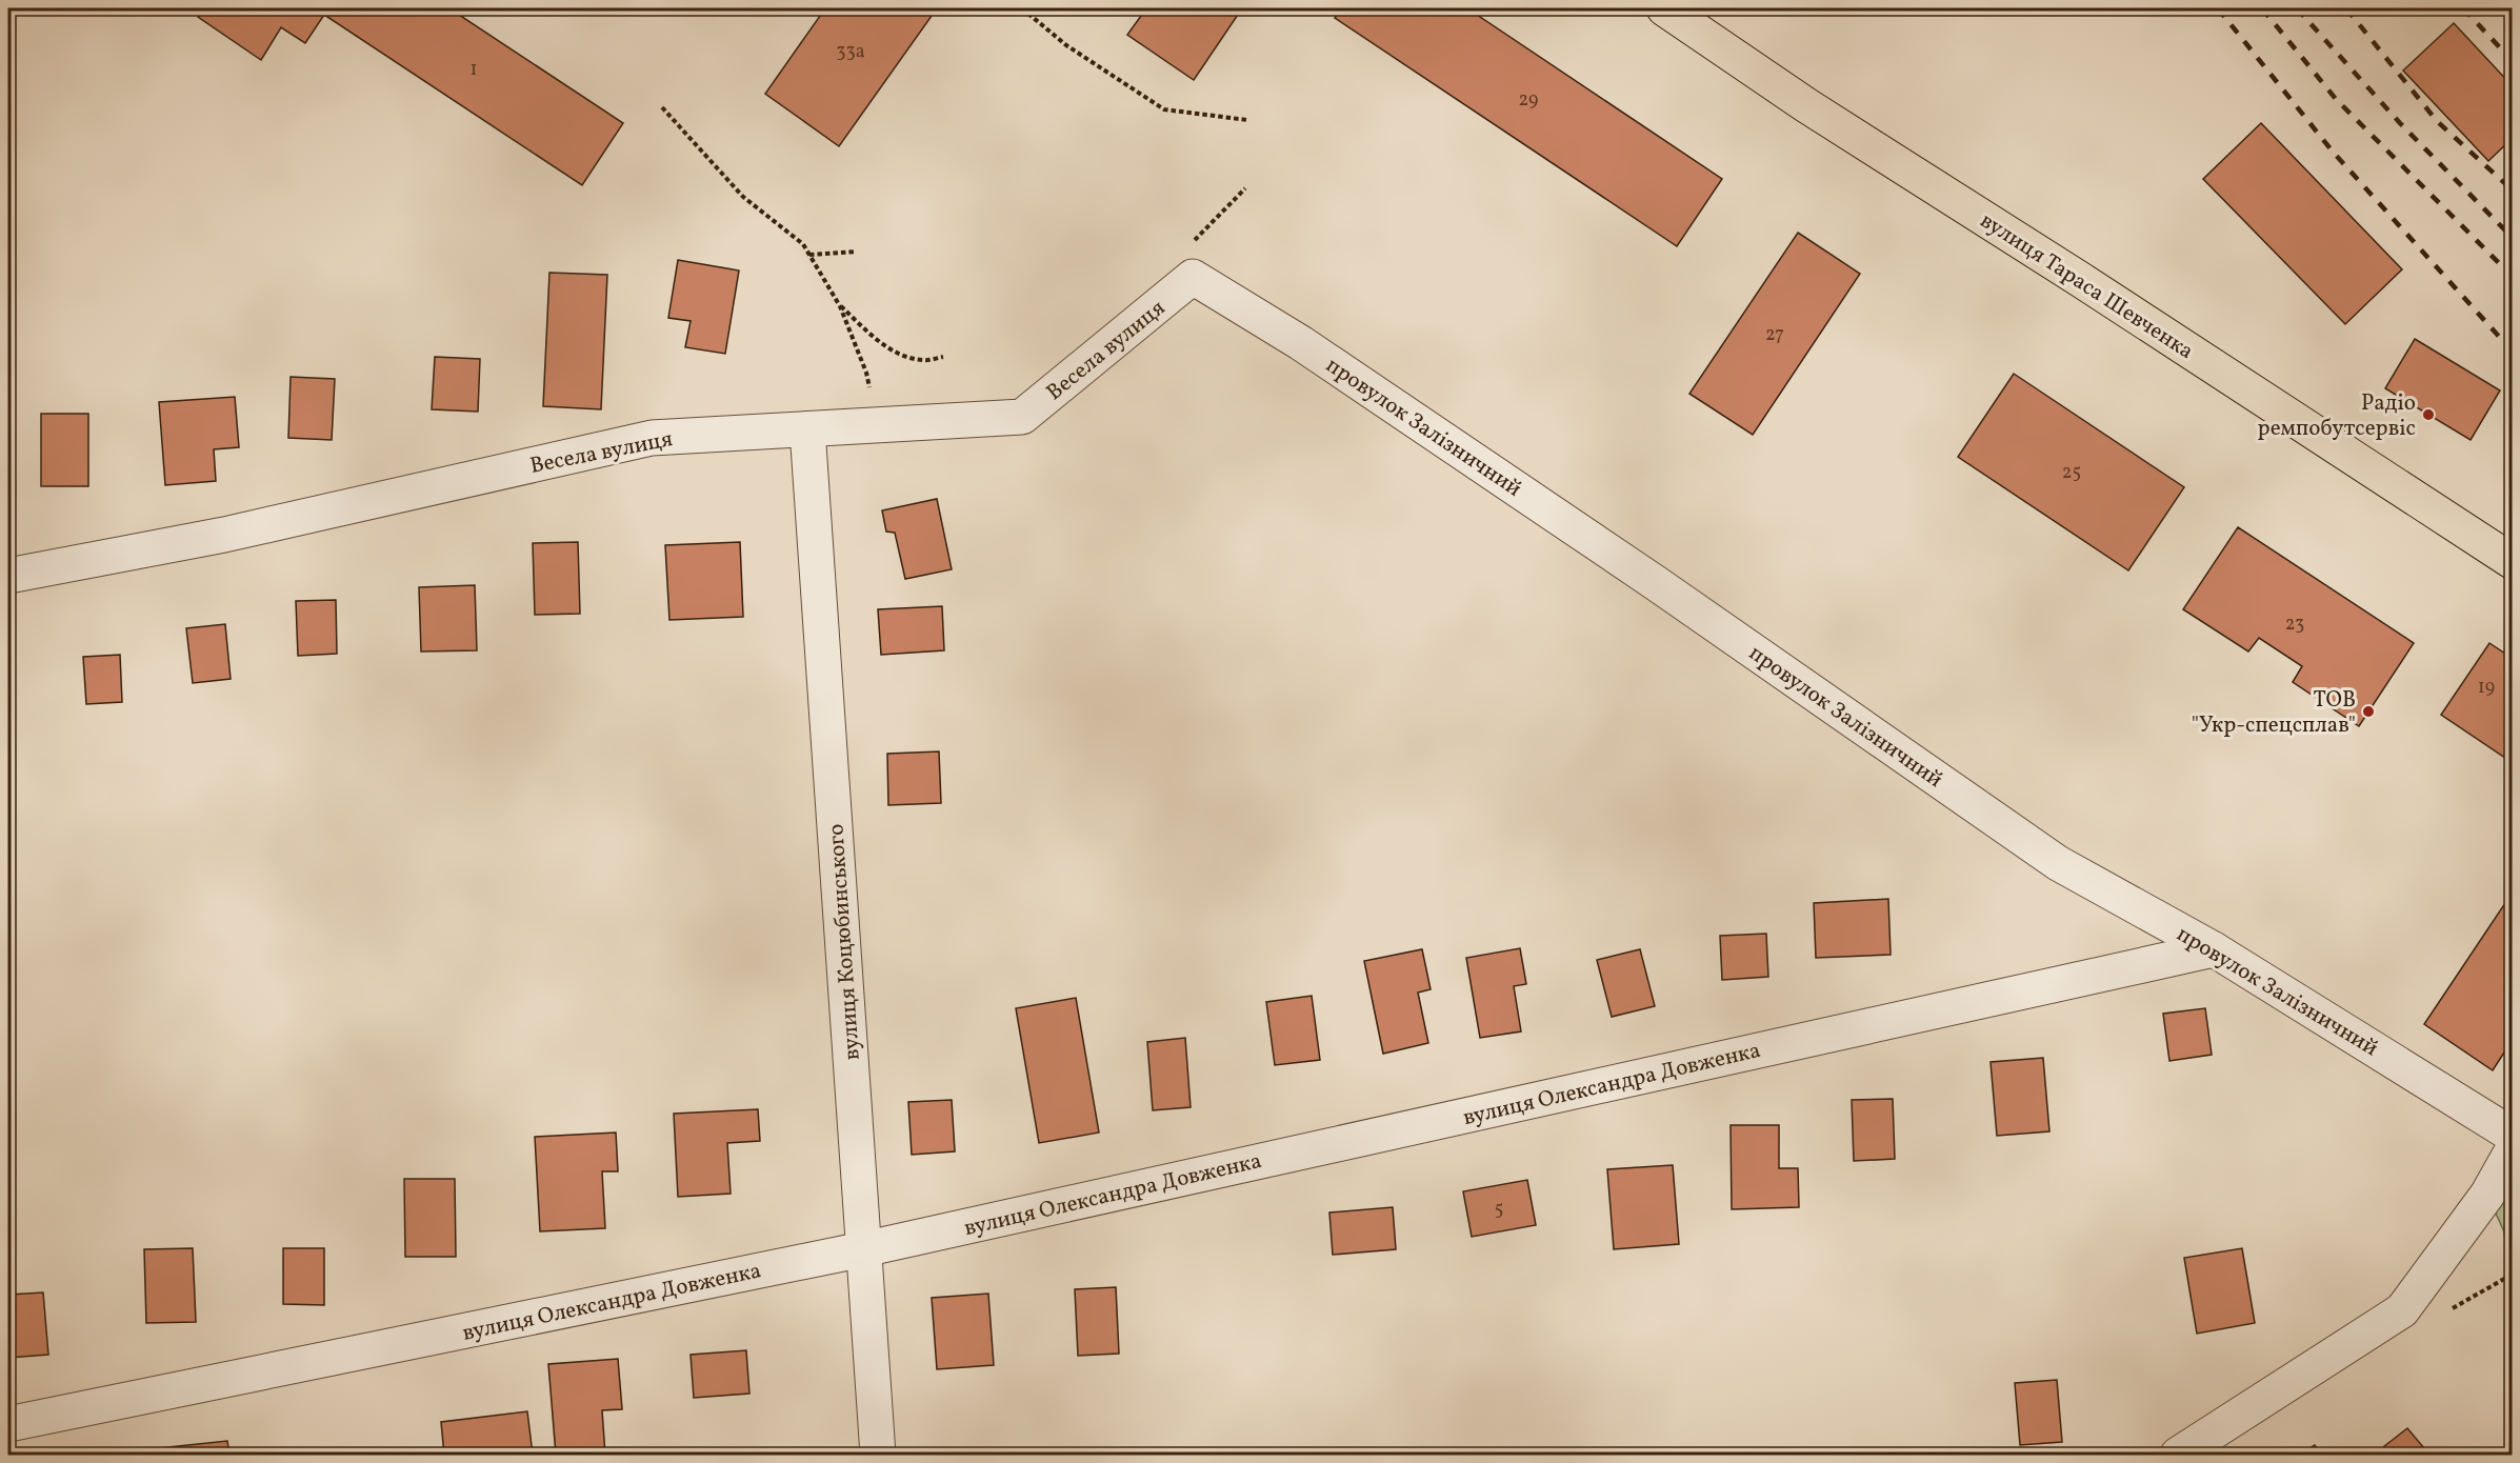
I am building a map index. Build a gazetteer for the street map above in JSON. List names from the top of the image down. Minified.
{"streets":{"main road":["вулиця Тараса Шевченка"],"street":["Весела вулиця","провулок Залізничний","вулиця Коцюбинського","вулиця Олександра Довженка"]},"crossings":[["Весела вулиця","провулок Залізничний"],["Весела вулиця","вулиця Коцюбинського"],["провулок Залізничний","вулиця Олександра Довженка"],["вулиця Коцюбинського","вулиця Олександра Довженка"]],"places":["Радiо ремпобутсервiс","ТОВ \"Укр-спецсплав\""],"house_numbers":["33а","1","29","27","25","23","19","5"]}
